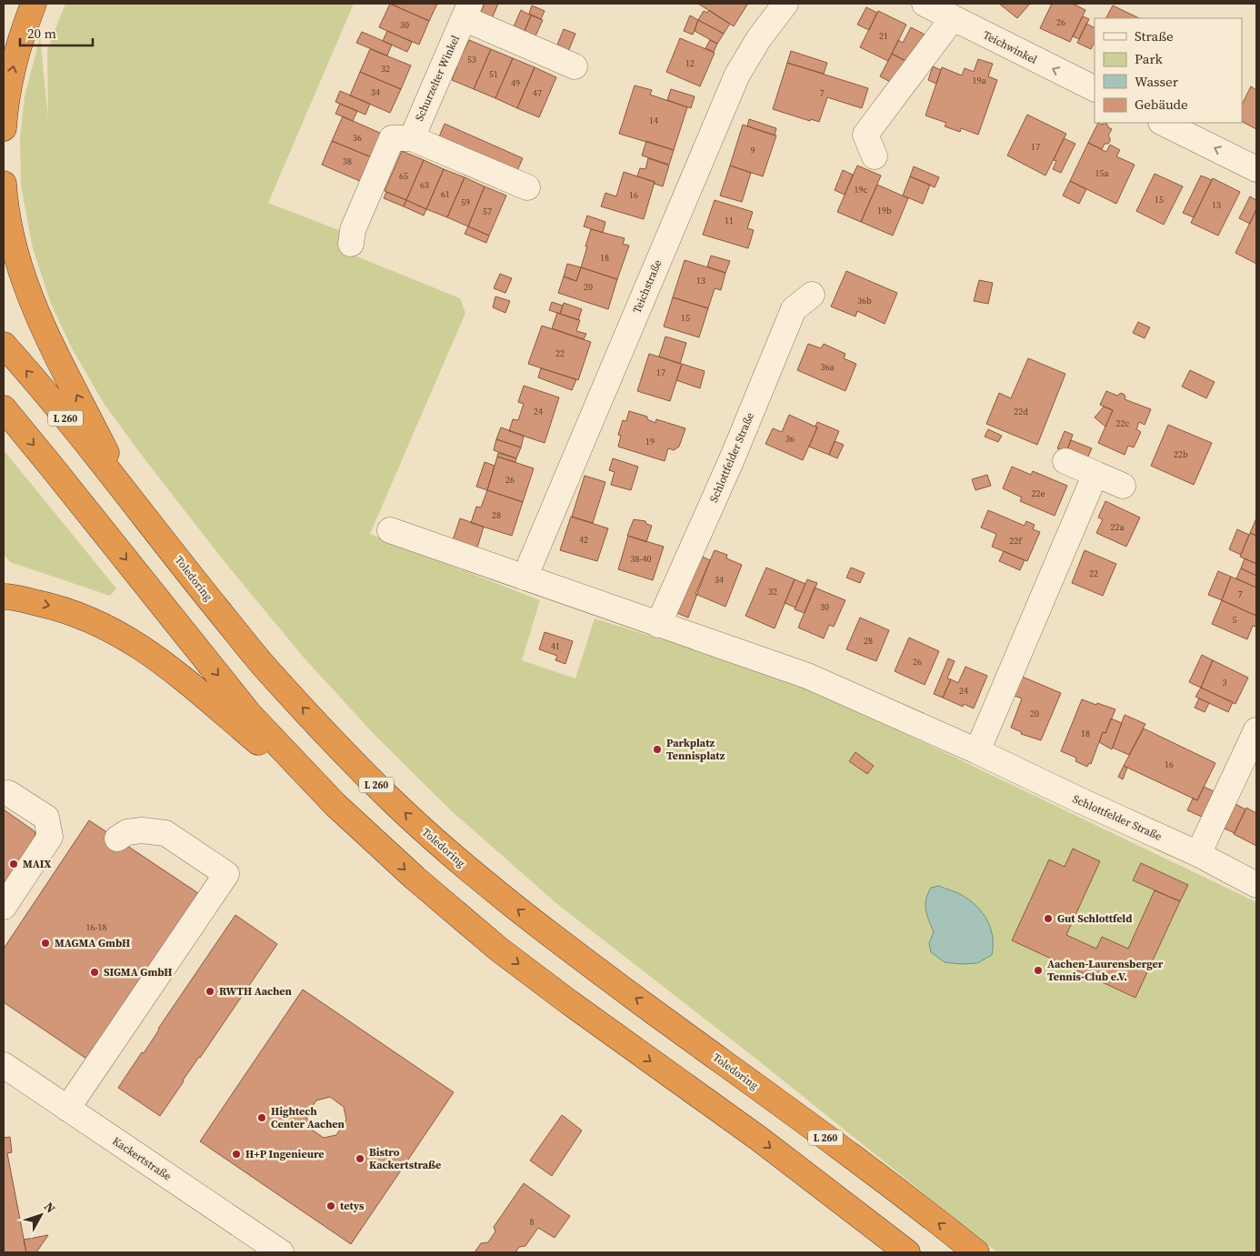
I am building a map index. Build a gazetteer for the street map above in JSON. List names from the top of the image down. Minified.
{"streets":{"highway":["L 260","Toledoring"],"street":["Teichwinkel","Schurzelter Winkel","Teichstraße","Schlottfelder Straße","Kackertstraße"]},"crossings":[["Teichstraße","Schlottfelder Straße"]],"one_way":["Teichwinkel"],"places":["Parkplatz Tennisplatz","MAIX","Gut Schlottfeld","MAGMA GmbH","Aachen-Laurensberger Tennis-Club e.V.","SIGMA GmbH","RWTH Aachen","Hightech Center Aachen","H+P Ingenieure","Bistro Kackertstraße","tetys"],"house_numbers":["26","30","21","53","12","32","51","19a","49","34","47","7","14","36","17","9","38","15a","65","63","19c","61","16","15","59","13","19b","57","11","18","13","20","36b","15","22","36a","17","24","22d","22c","36","19","22b","26","22e","28","22a","42","22f","38-40","22","34","32","7","30","5","28","41","26","3","24","20","18","16","16-18","8"],"legend":["Straße","Park","Wasser","Gebäude"],"scale_bar":"20 m","north":"top right"}
